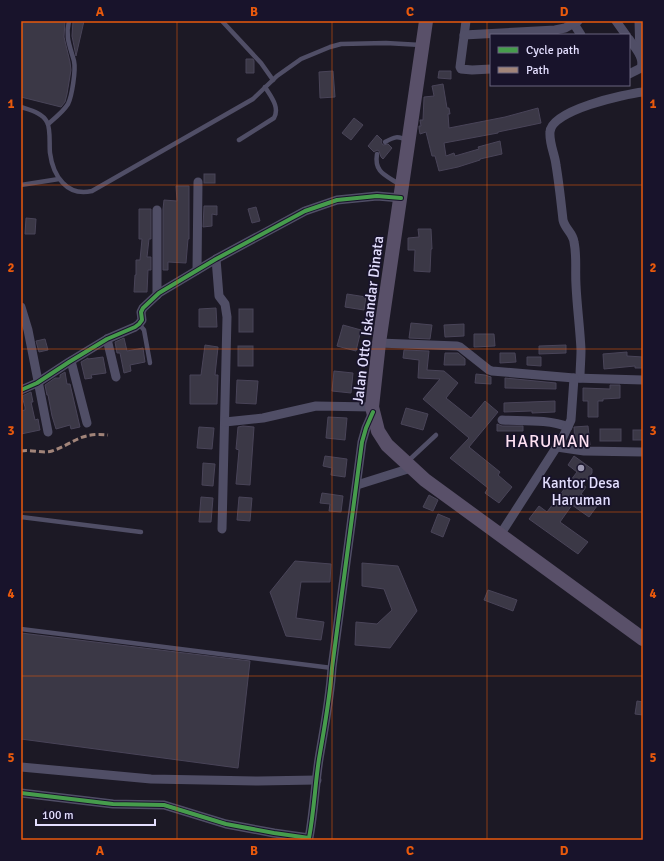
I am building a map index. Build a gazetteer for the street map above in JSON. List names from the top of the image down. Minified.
{"streets":{"main road":["Jalan Otto Iskandar Dinata"]},"districts":["HARUMAN"],"places":["Kantor Desa Haruman"],"legend":["Cycle path","Path"],"scale_bar":"100 m","grid":{"columns":["A","B","C","D"],"rows":["1","2","3","4","5"]}}
